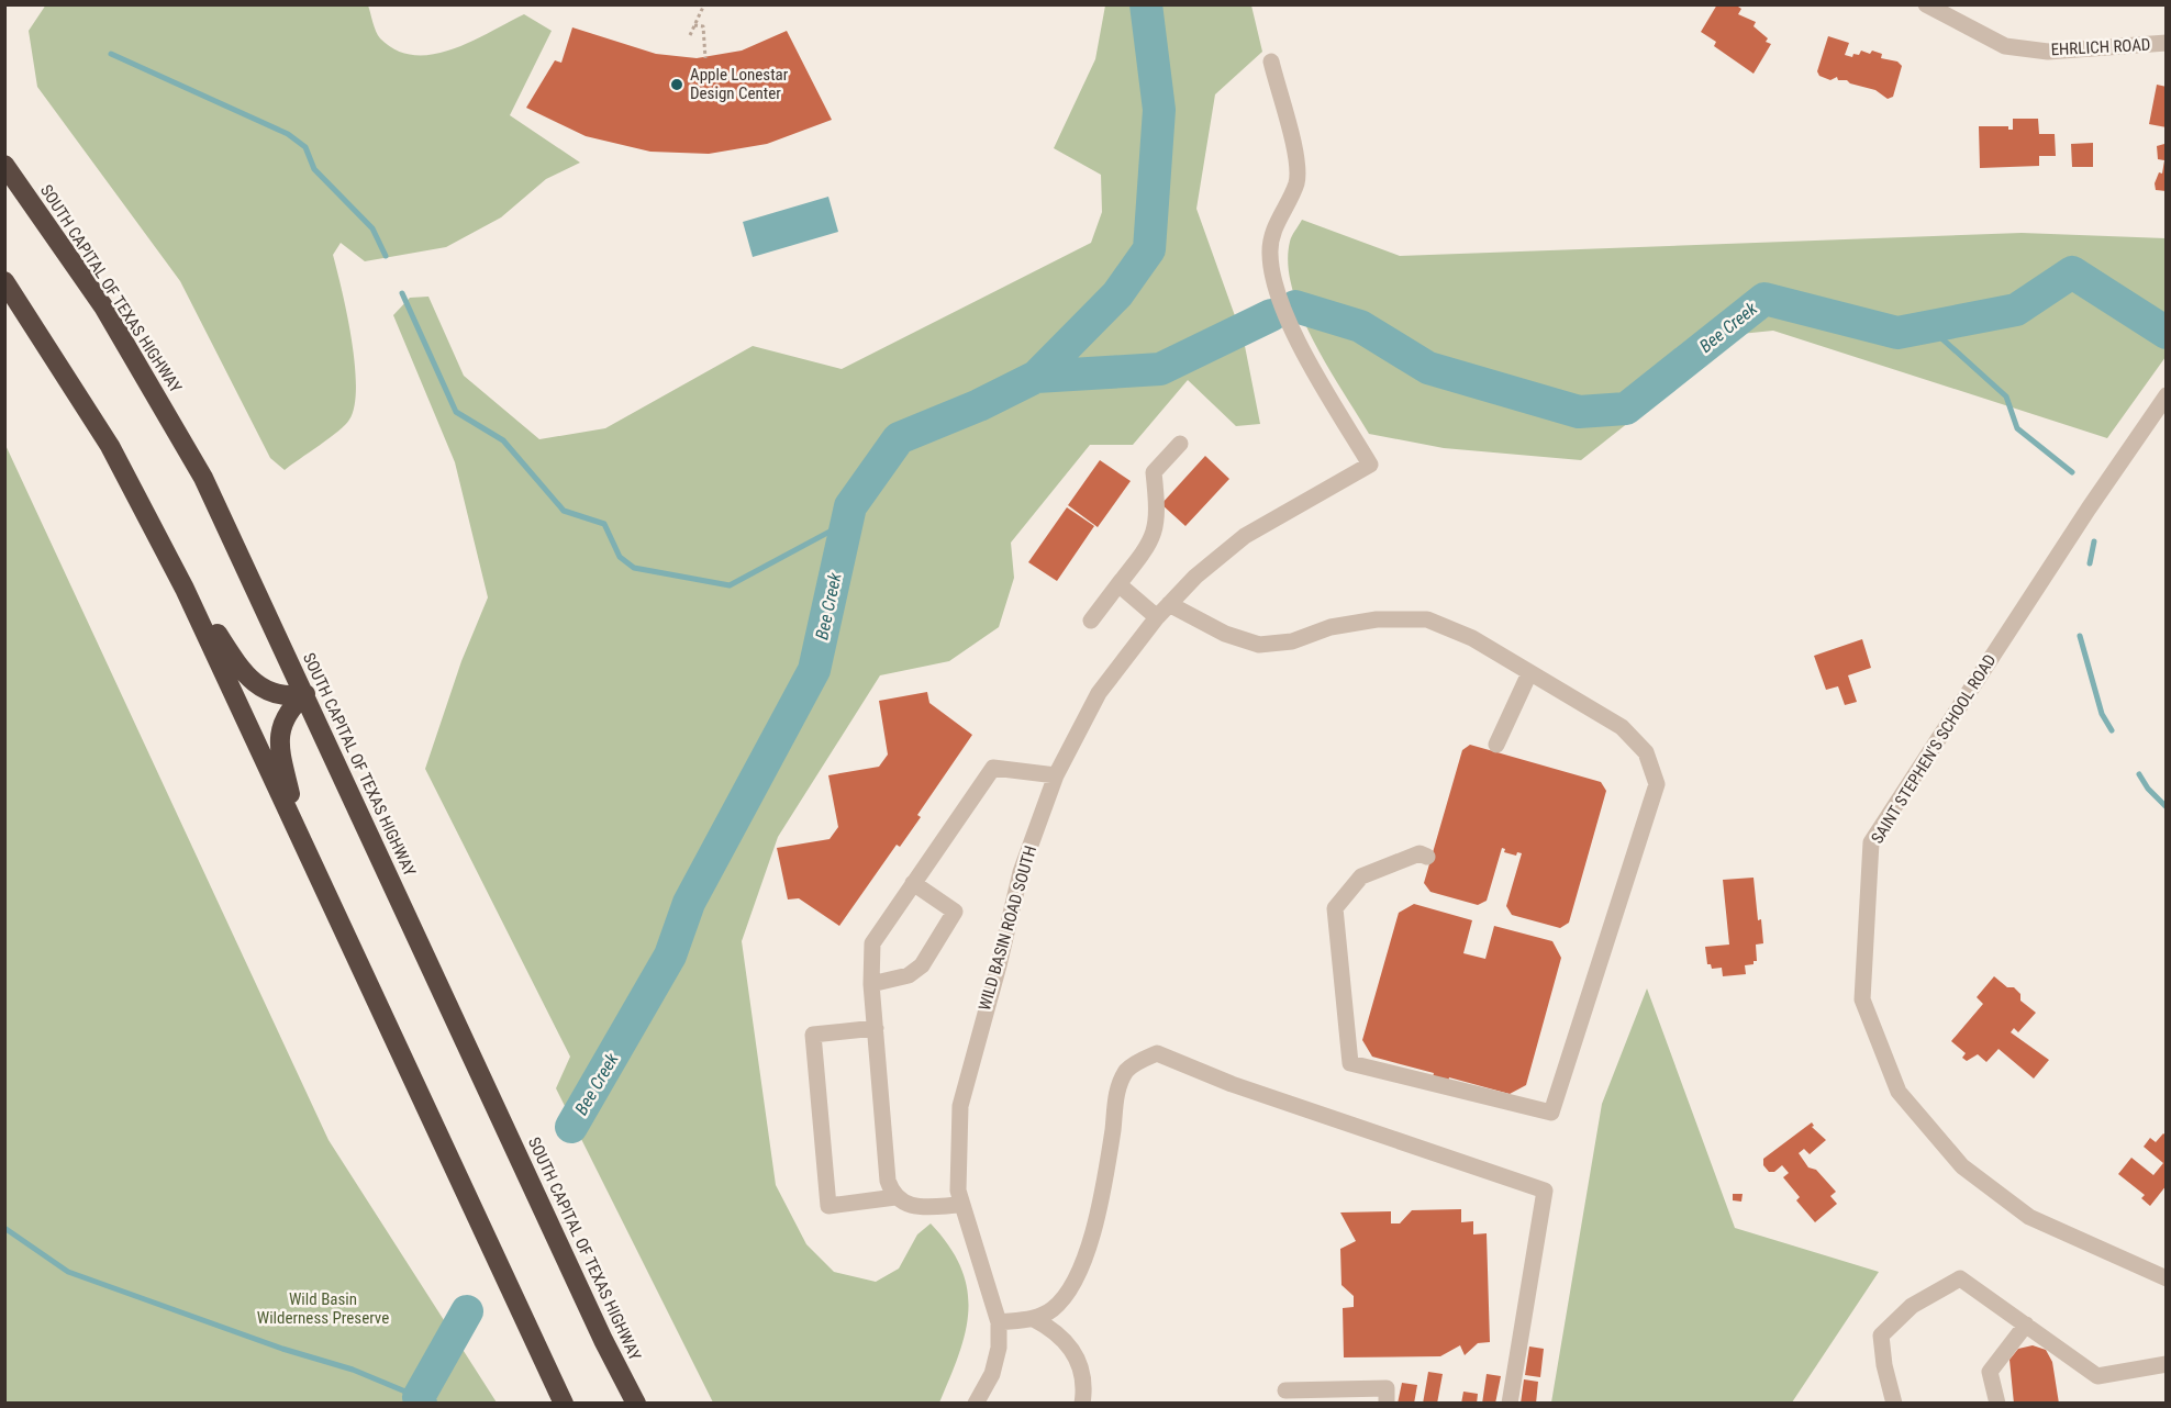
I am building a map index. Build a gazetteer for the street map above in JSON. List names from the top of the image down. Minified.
{"streets":{"highway":["SOUTH CAPITAL OF TEXAS HIGHWAY"],"street":["EHRLICH ROAD","SAINT STEPHEN'S SCHOOL ROAD","WILD BASIN ROAD SOUTH"]},"water":["Bee Creek"],"parks":["Wild Basin Wilderness Preserve"],"places":["Apple Lonestar Design Center"]}
